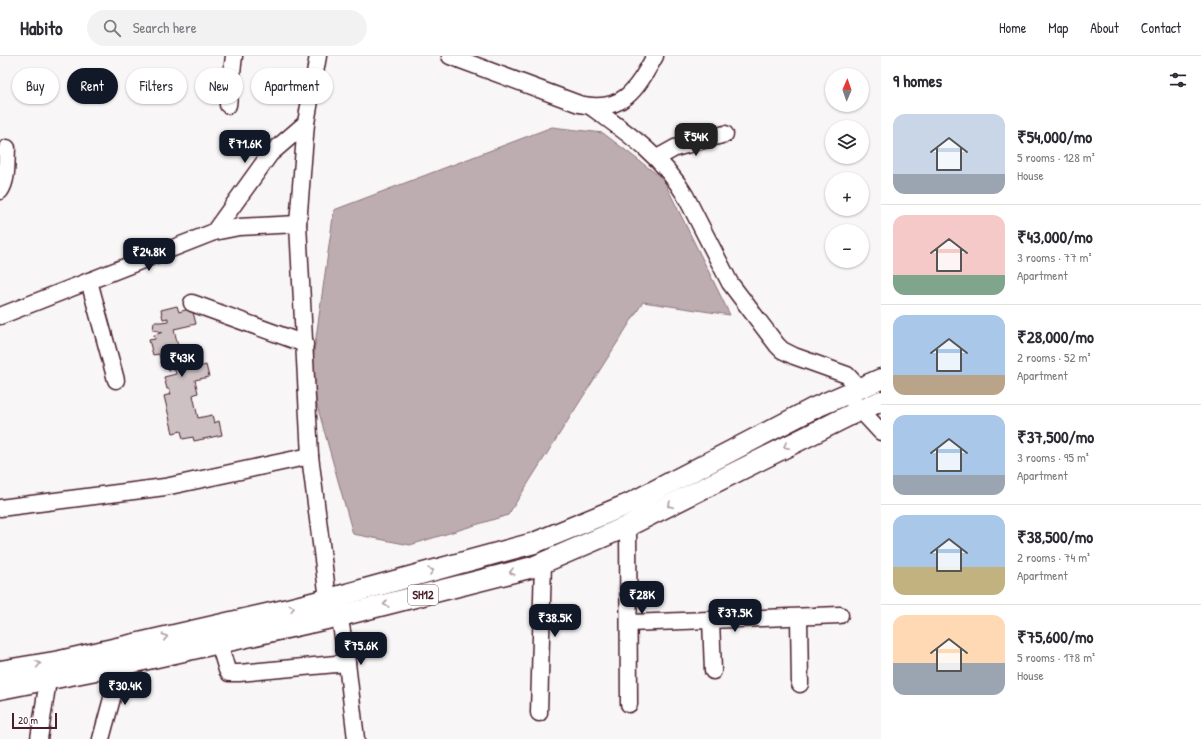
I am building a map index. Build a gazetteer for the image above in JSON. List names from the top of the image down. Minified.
{"streets":{"main road":["SH12"]},"scale_bar":"20 m","north":"top","page":{"header":"Habito","search":"Search here","nav":["Home","Map","About","Contact"],"heading":"9 homes","map_buttons":["+","−"],"chip":["Buy","Rent","Filters","New","Apartment"],"list":[{"name":"₹54,000/mo","note":"5 rooms · 128 m² · House"},{"name":"₹43,000/mo","note":"3 rooms · 77 m² · Apartment"},{"name":"₹28,000/mo","note":"2 rooms · 52 m² · Apartment"},{"name":"₹37,500/mo","note":"3 rooms · 95 m² · Apartment"},{"name":"₹38,500/mo","note":"2 rooms · 74 m² · Apartment"},{"name":"₹75,600/mo","note":"5 rooms · 178 m² · House"}],"price":["₹54K","₹71.6K","₹24.8K","₹43K","₹28K","₹37.5K","₹38.5K","₹75.6K","₹30.4K"],"scale":"20 m"}}
